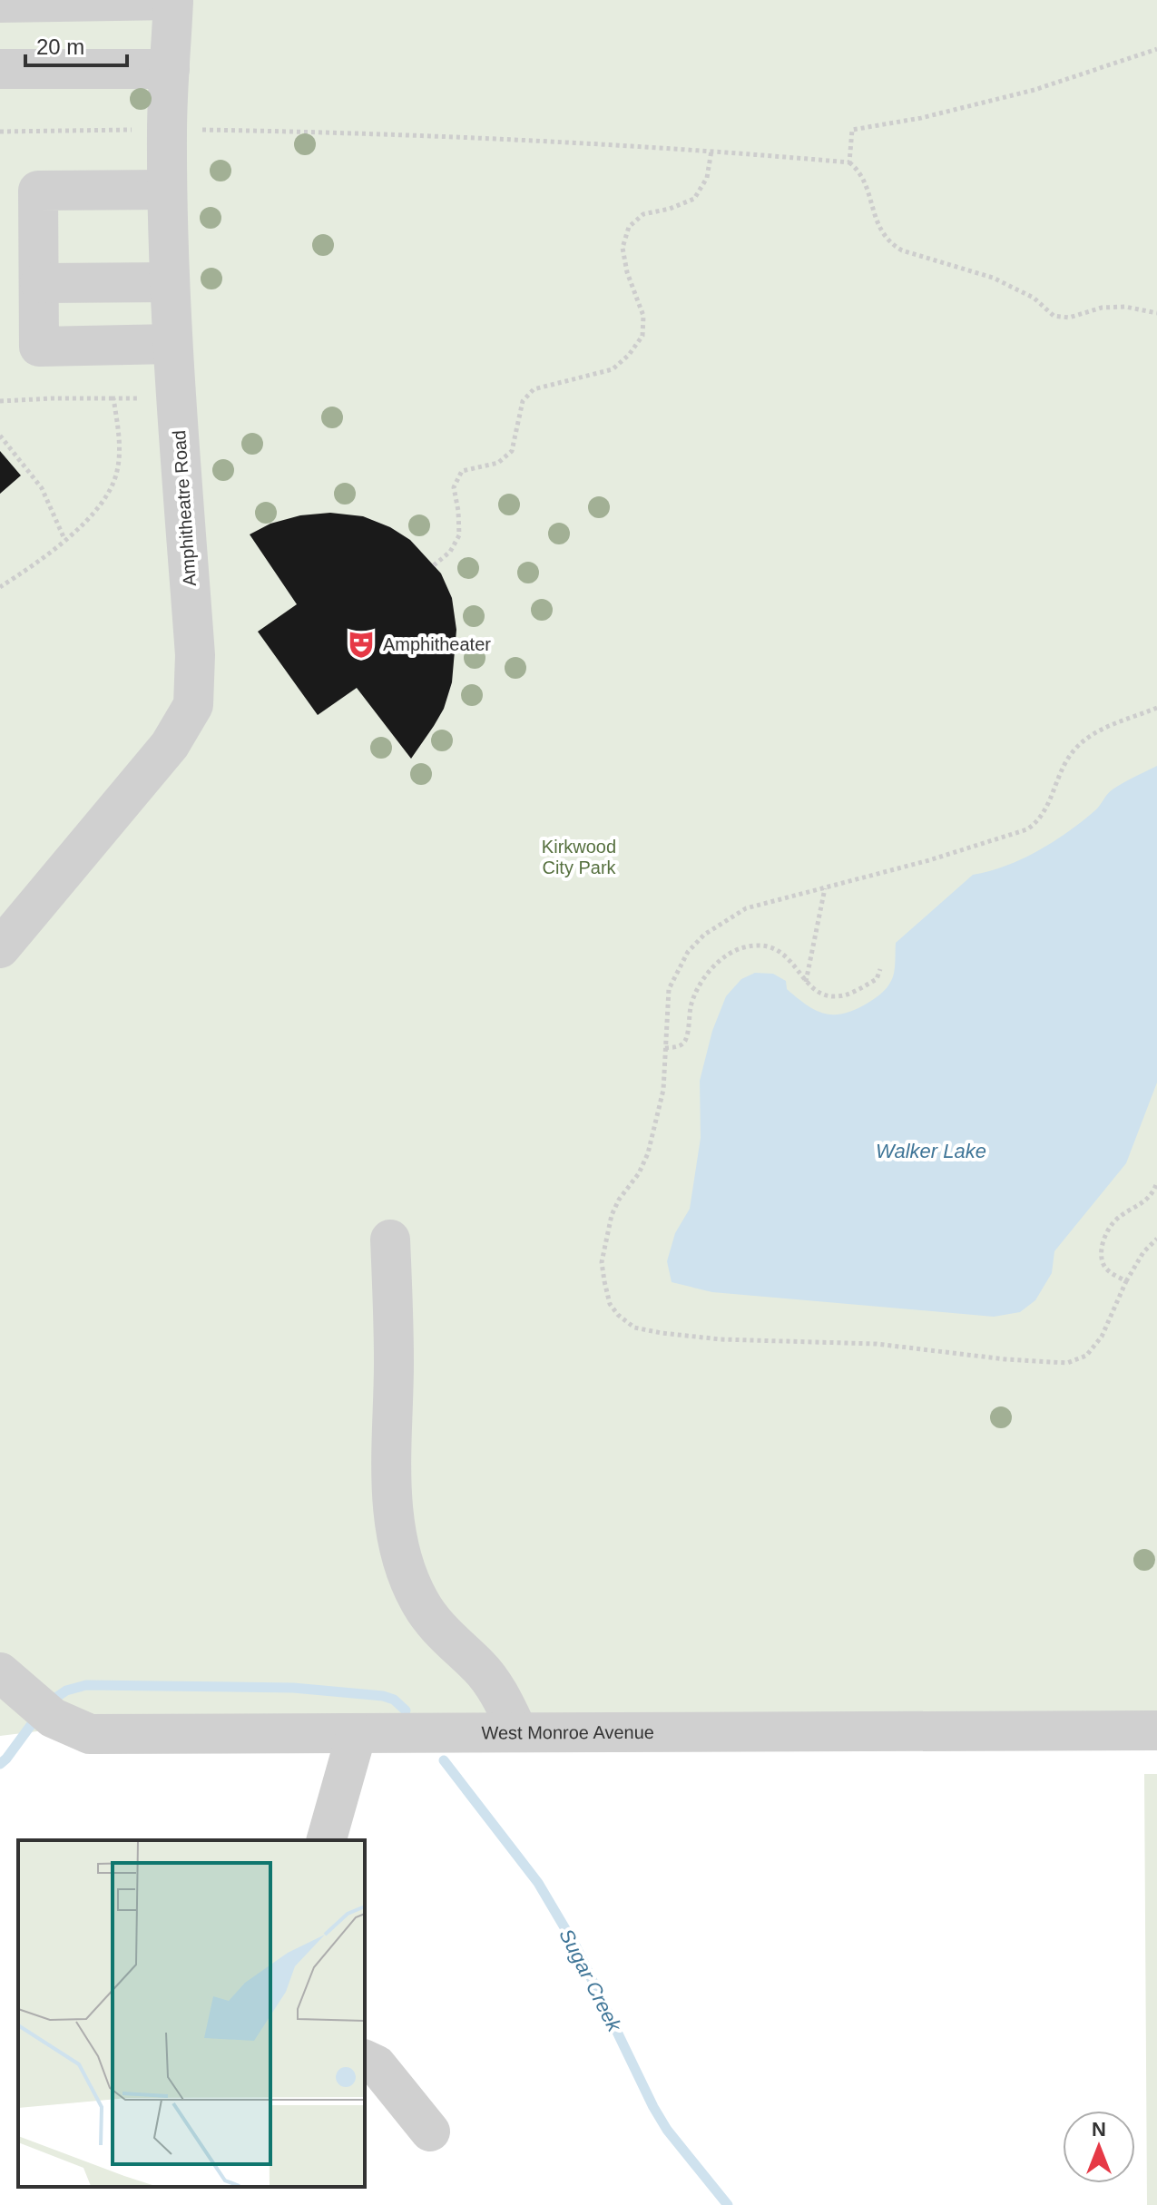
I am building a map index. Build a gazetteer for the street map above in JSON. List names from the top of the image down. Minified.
{"streets":{"street":["Amphitheatre Road","West Monroe Avenue"]},"water":["Walker Lake","Sugar Creek"],"parks":["Kirkwood City Park"],"places":{"theatre":["Amphitheater"]},"scale_bar":"20 m","north":"top"}
